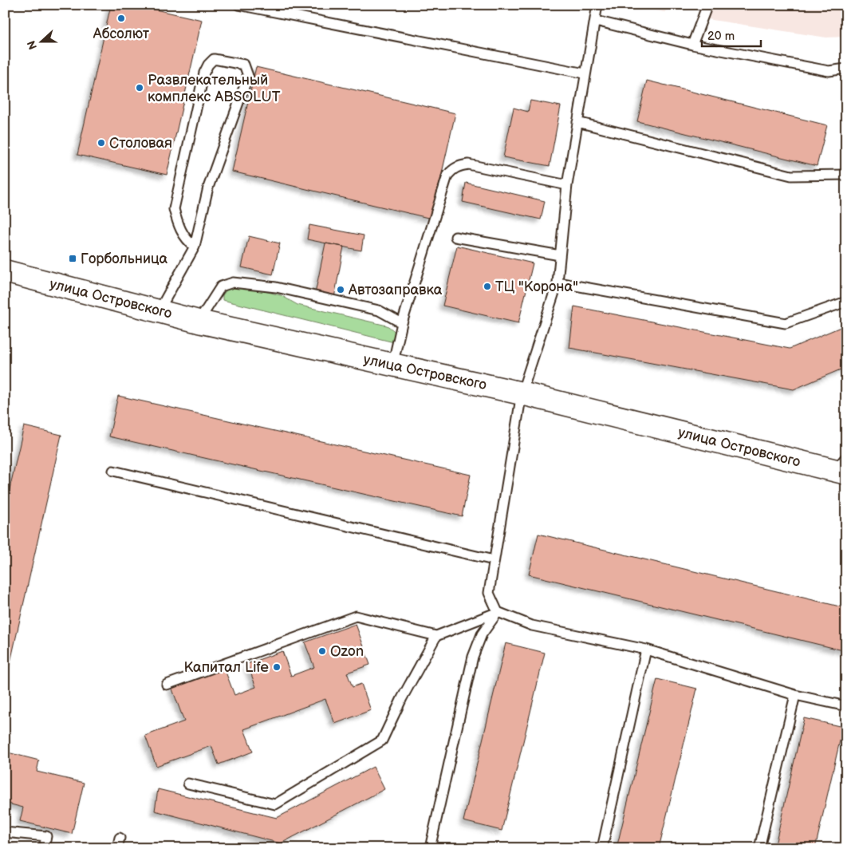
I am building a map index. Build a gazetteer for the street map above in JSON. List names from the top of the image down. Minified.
{"streets":{"main road":["улица Островского"]},"places":{"other":["Абсолют","Развлекательный комплекс ABSOLUT","Столовая","ТЦ \"Корона\"","Автозаправка","Ozon","Капитал Life"],"transit":["Горбольница"]},"scale_bar":"20 m","north":"left"}
